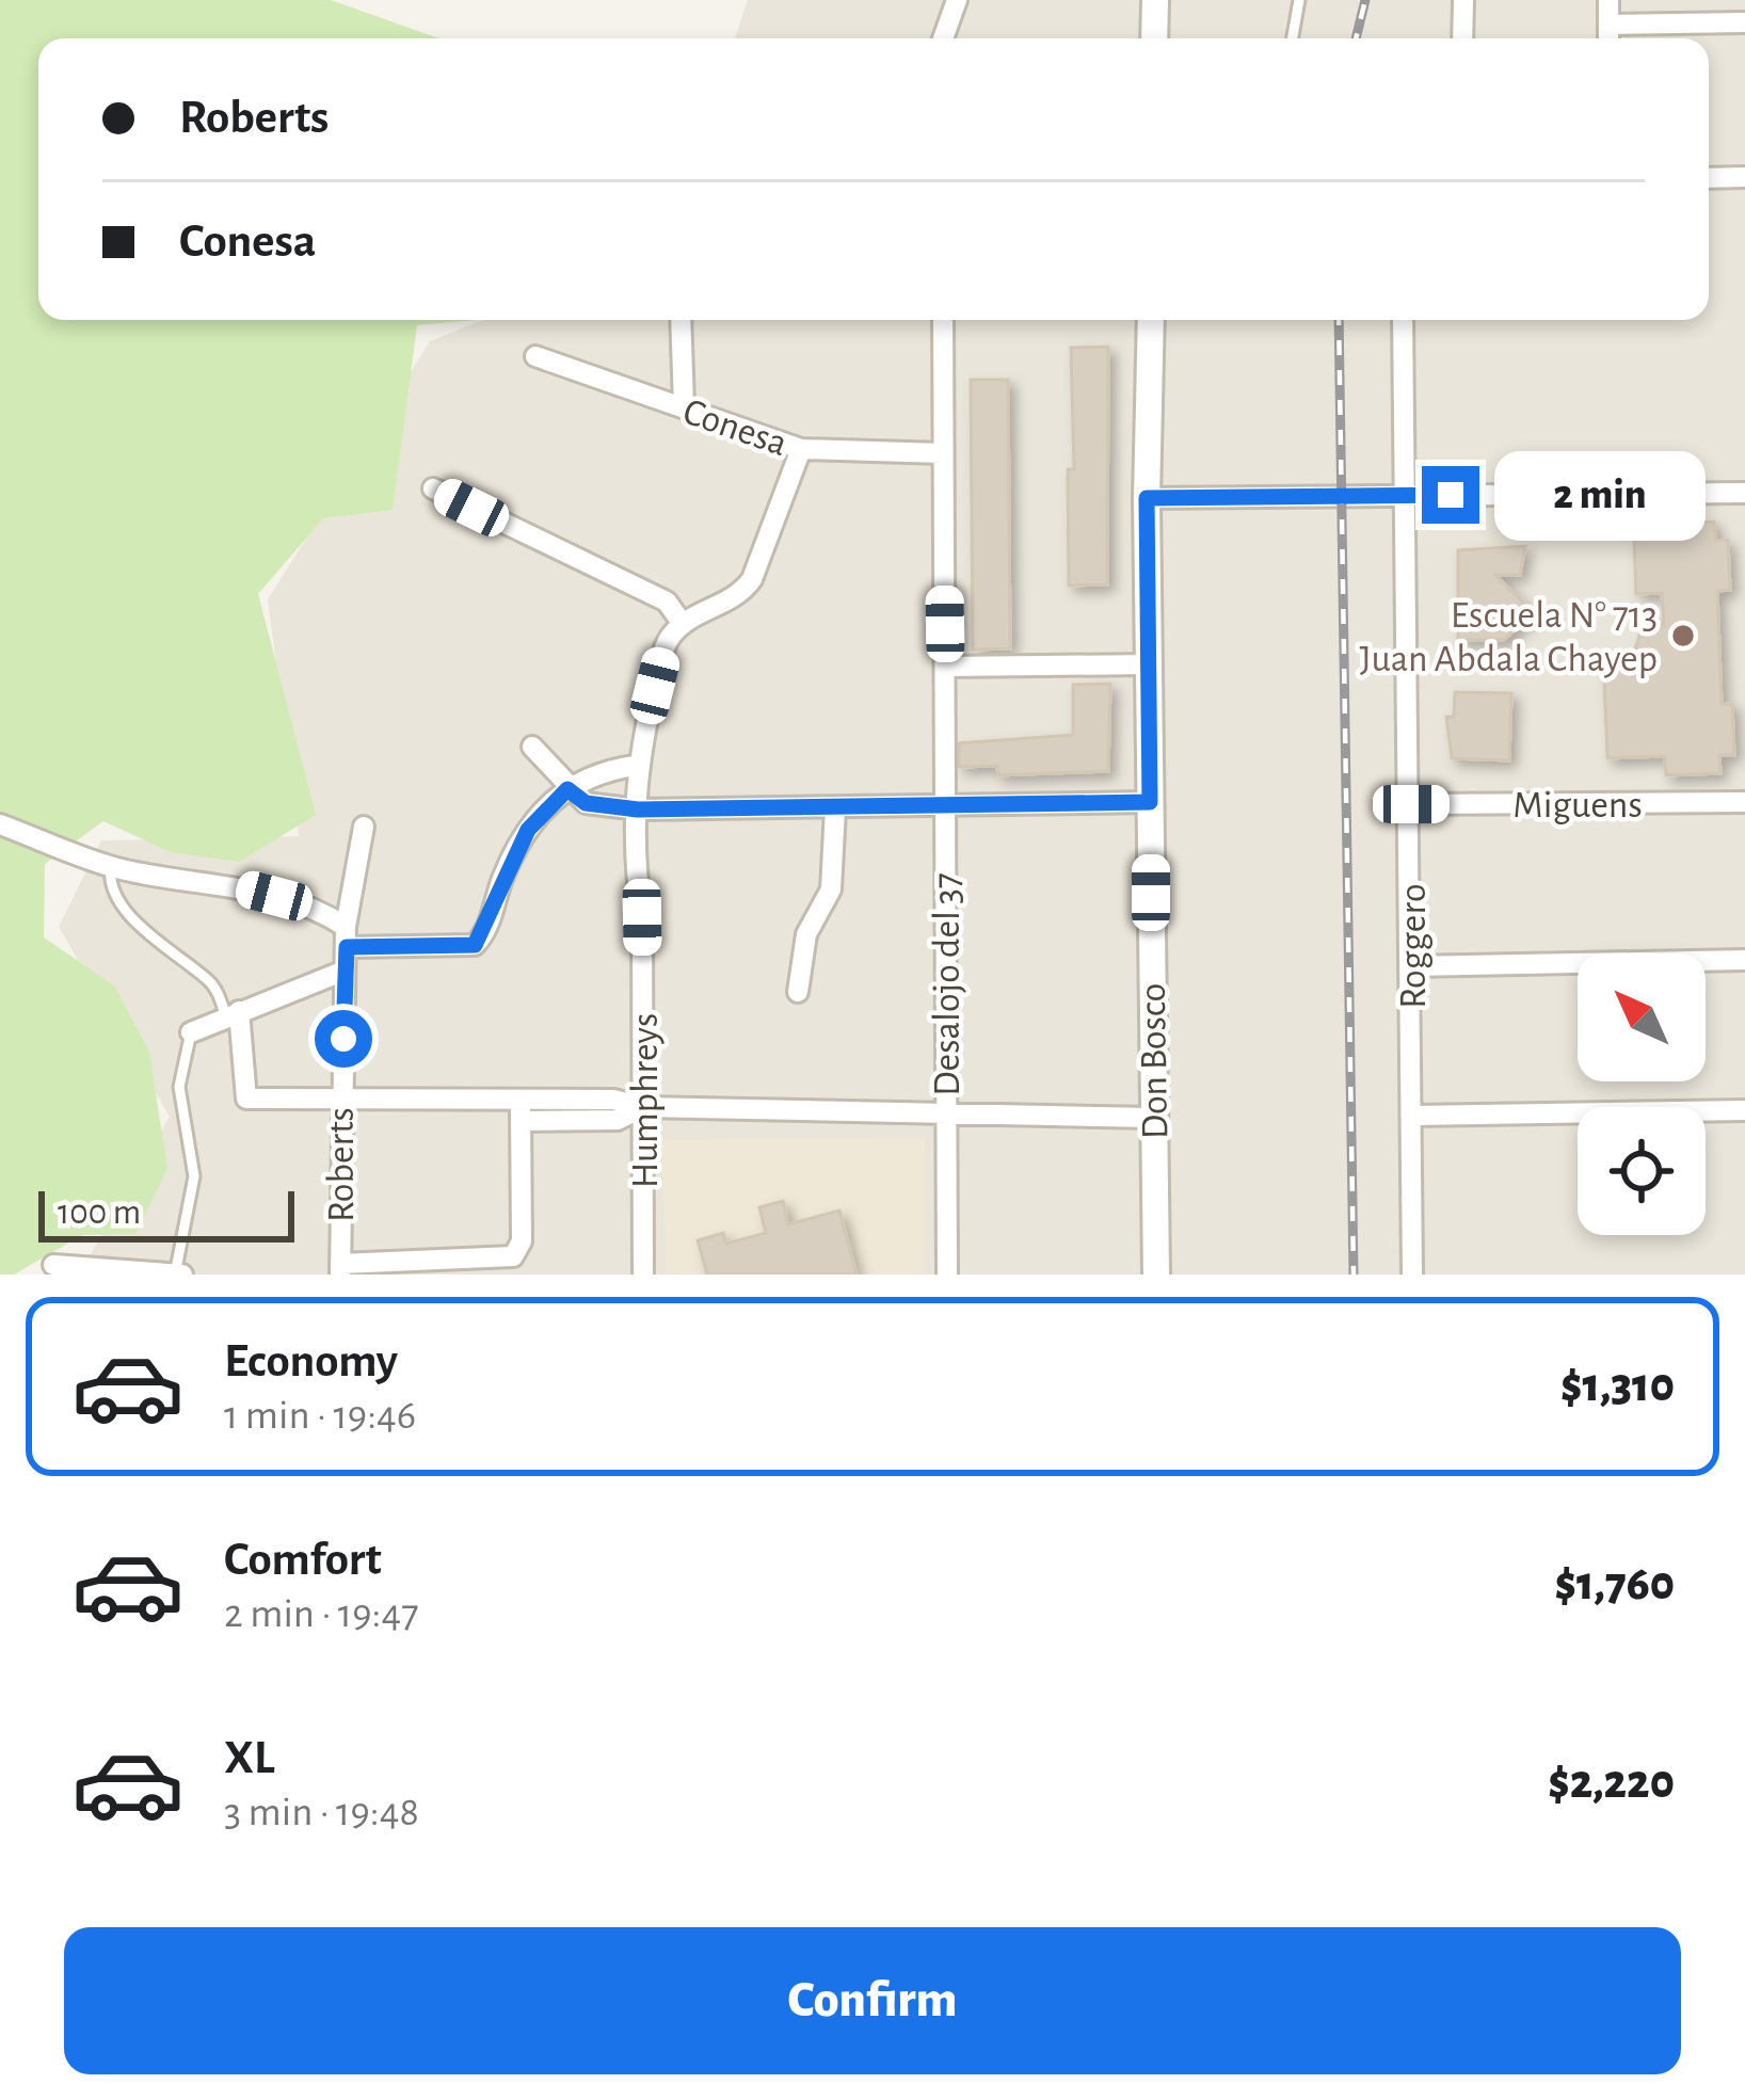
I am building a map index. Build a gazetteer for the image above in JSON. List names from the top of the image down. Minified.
{"streets":{"street":["Conesa","Miguens","Roggero","Desalojo del 37","Don Bosco","Humphreys","Roberts"]},"crossings":[["Conesa","Desalojo del 37"],["Miguens","Roggero"]],"places":["Escuela N° 713 Juan Abdala Chayep"],"scale_bar":"100 m","north":"top left","page":{"banner":["Roberts","Conesa"],"bubble":"2 min","scale":"100 m","list":[{"name":"Economy","note":"1 min · 19:46","value":"$1,310"},{"name":"Comfort","note":"2 min · 19:47","value":"$1,760"},{"name":"XL","note":"3 min · 19:48","value":"$2,220"}],"buttons":"Confirm"}}
